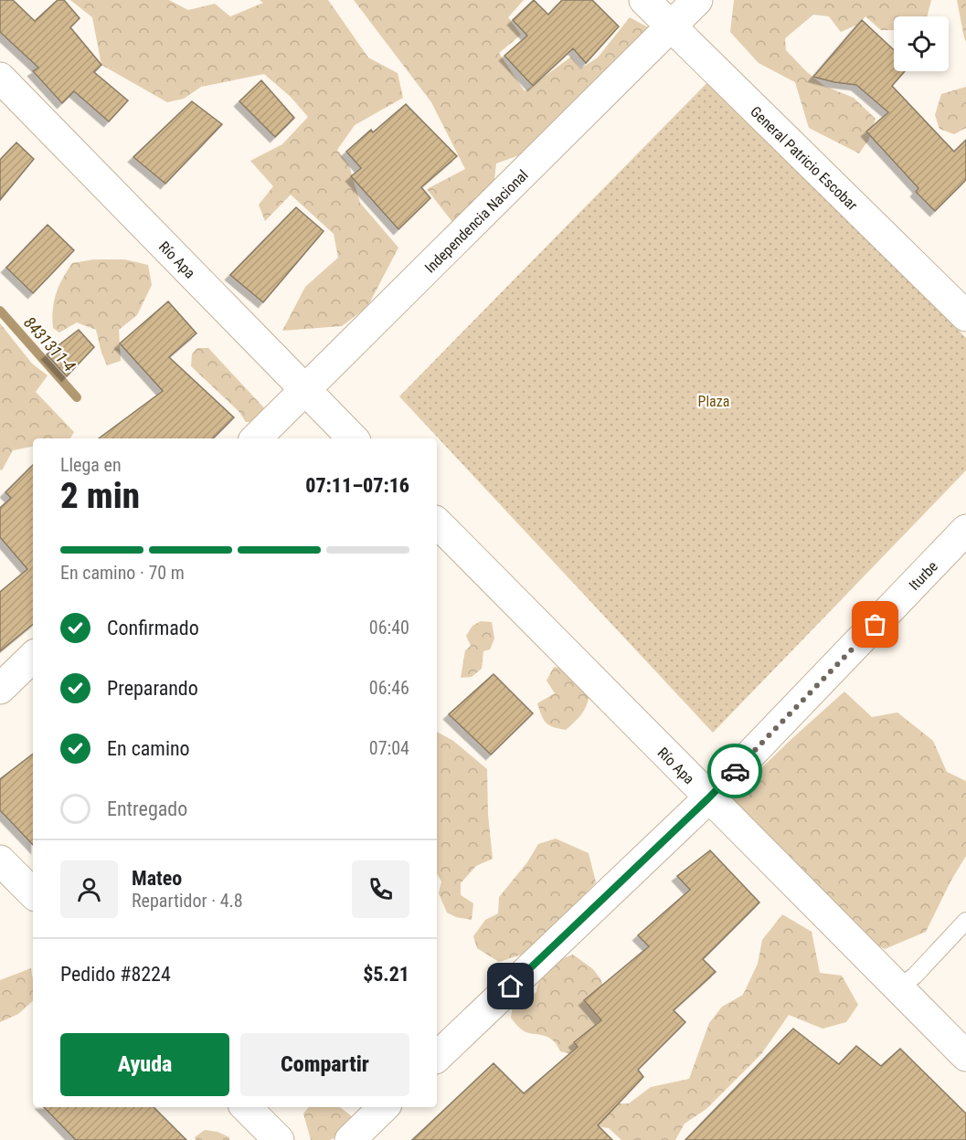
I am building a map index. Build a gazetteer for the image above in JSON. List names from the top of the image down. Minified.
{"streets":{"street":["General Patricio Escobar","Independencia Nacional","Río Apa","Iturbe"]},"crossings":[["General Patricio Escobar","Independencia Nacional"],["Independencia Nacional","Río Apa"],["Río Apa","Iturbe"]],"water":["8431311-4"],"parks":["Plaza"],"page":{"heading":["2 min","Llega en","07:11–07:16"],"panel":["Mateo","Repartidor · 4.8","Pedido #8224","$5.21"],"bar":"En camino · 70 m","list":[["Confirmado","06:40"],["Preparando","06:46"],["En camino","07:04"],"Entregado"],"buttons":["Ayuda","Compartir"]}}
